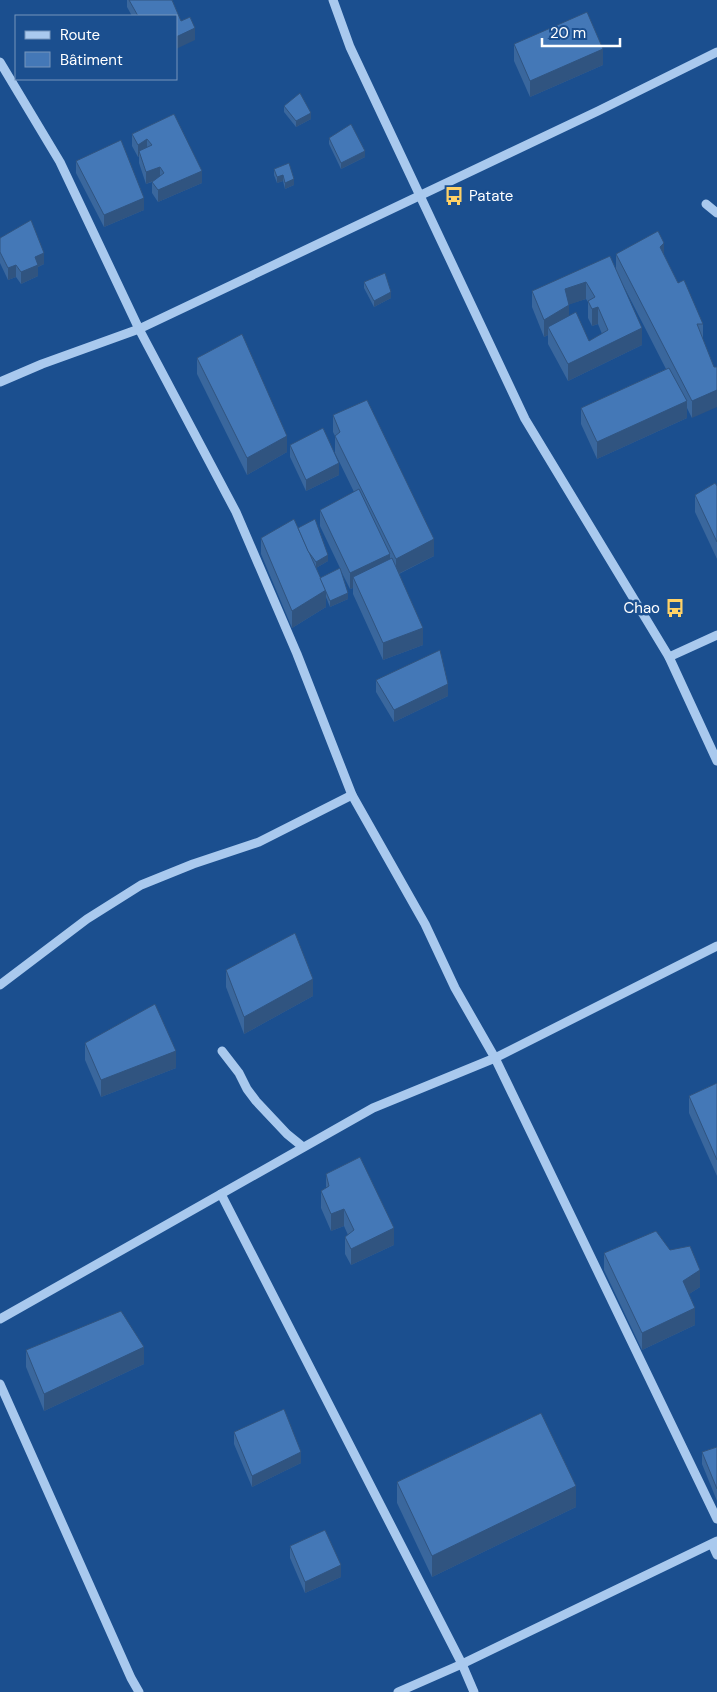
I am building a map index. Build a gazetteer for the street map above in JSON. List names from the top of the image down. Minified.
{"places":{"bus stop":["Patate","Chao"]},"legend":["Route","Bâtiment"],"scale_bar":"20 m"}
